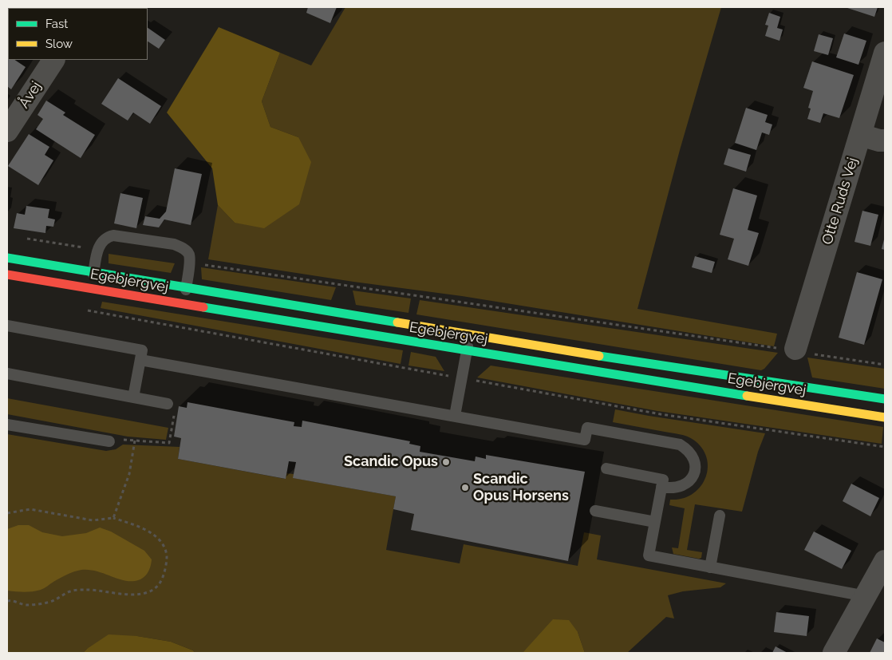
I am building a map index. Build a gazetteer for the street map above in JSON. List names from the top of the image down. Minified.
{"streets":{"street":["Åvej","Otte Ruds Vej","Egebjergvej"]},"places":["Scandic Opus","Scandic Opus Horsens"],"legend":["Fast","Slow"]}
